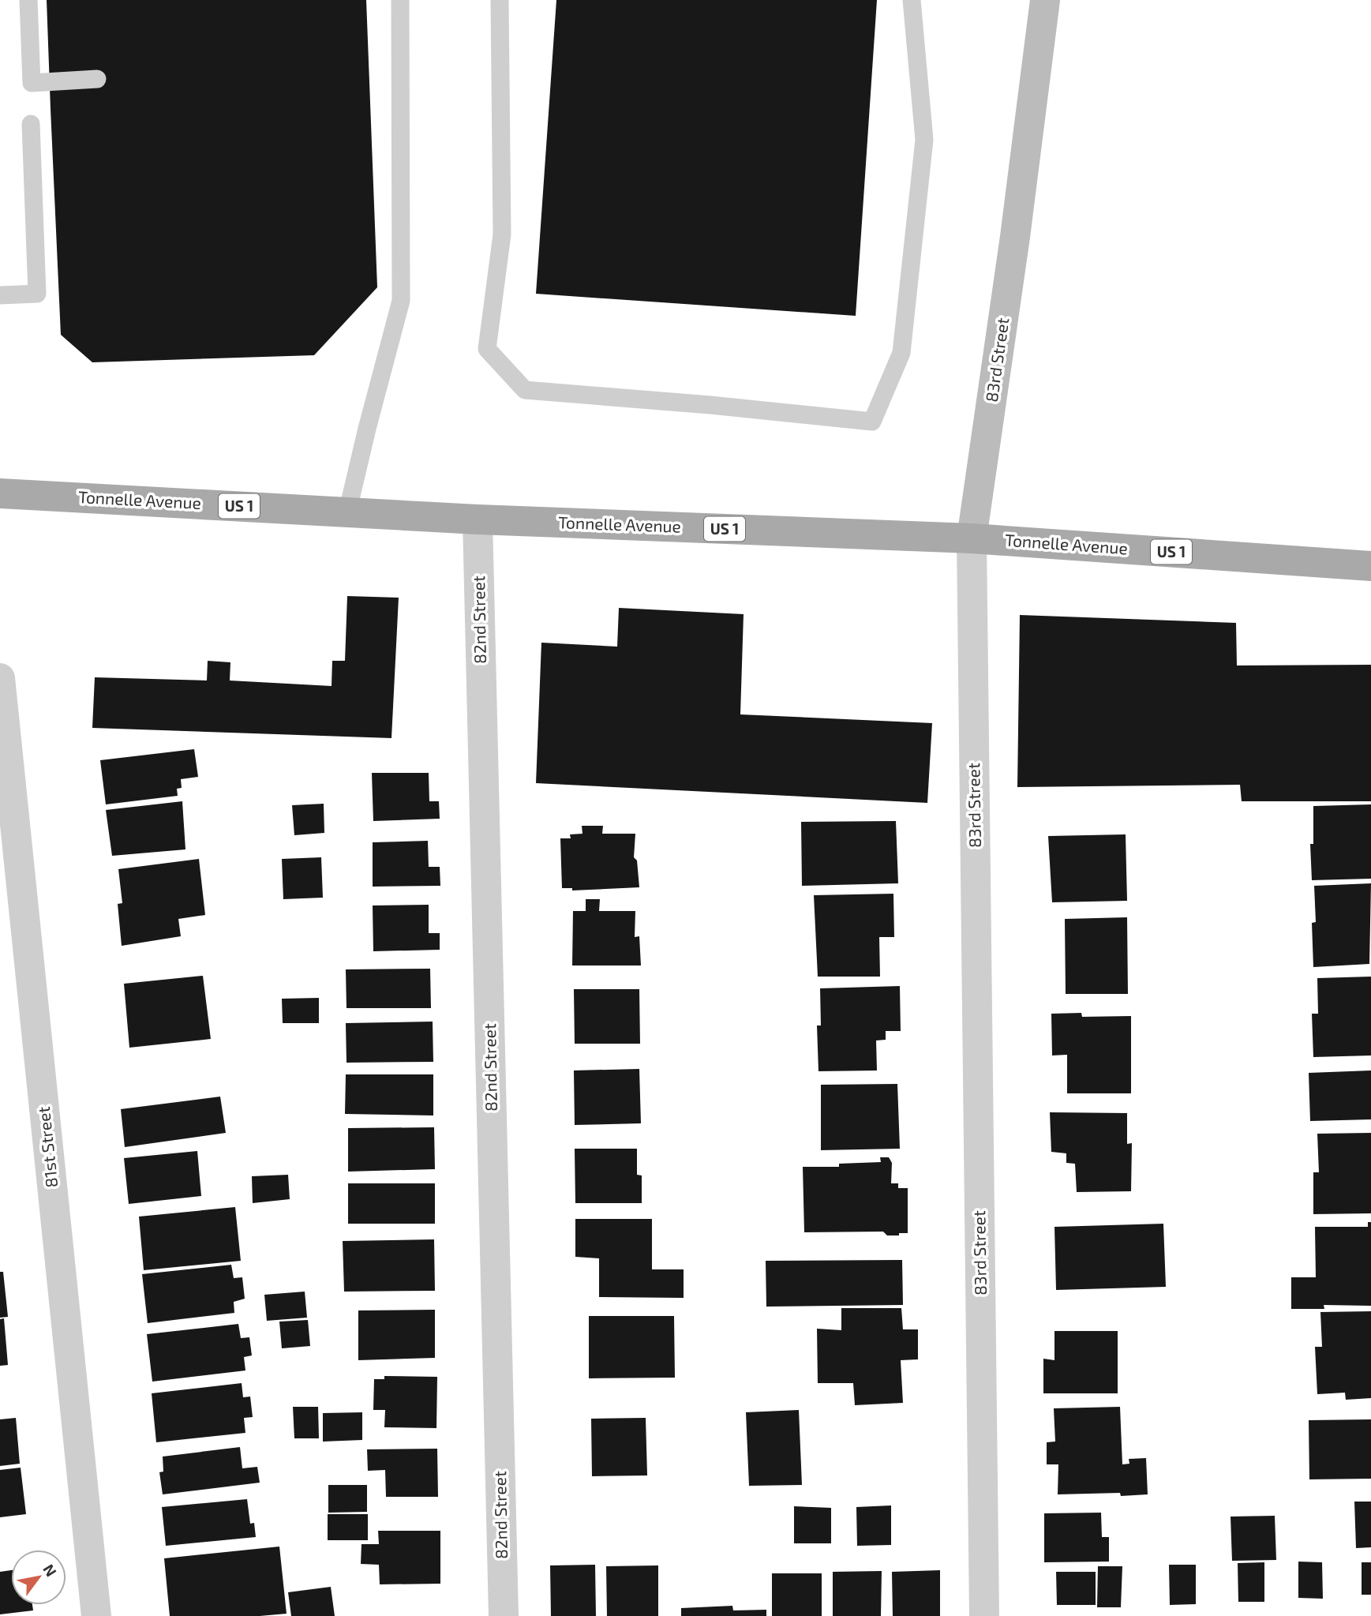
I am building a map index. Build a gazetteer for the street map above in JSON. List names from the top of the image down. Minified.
{"streets":{"main road":["Tonnelle Avenue","US 1"],"street":["83rd Street","82nd Street","81st Street"]},"crossings":[["83rd Street","Tonnelle Avenue"],["Tonnelle Avenue","82nd Street"]],"north":"top right"}
